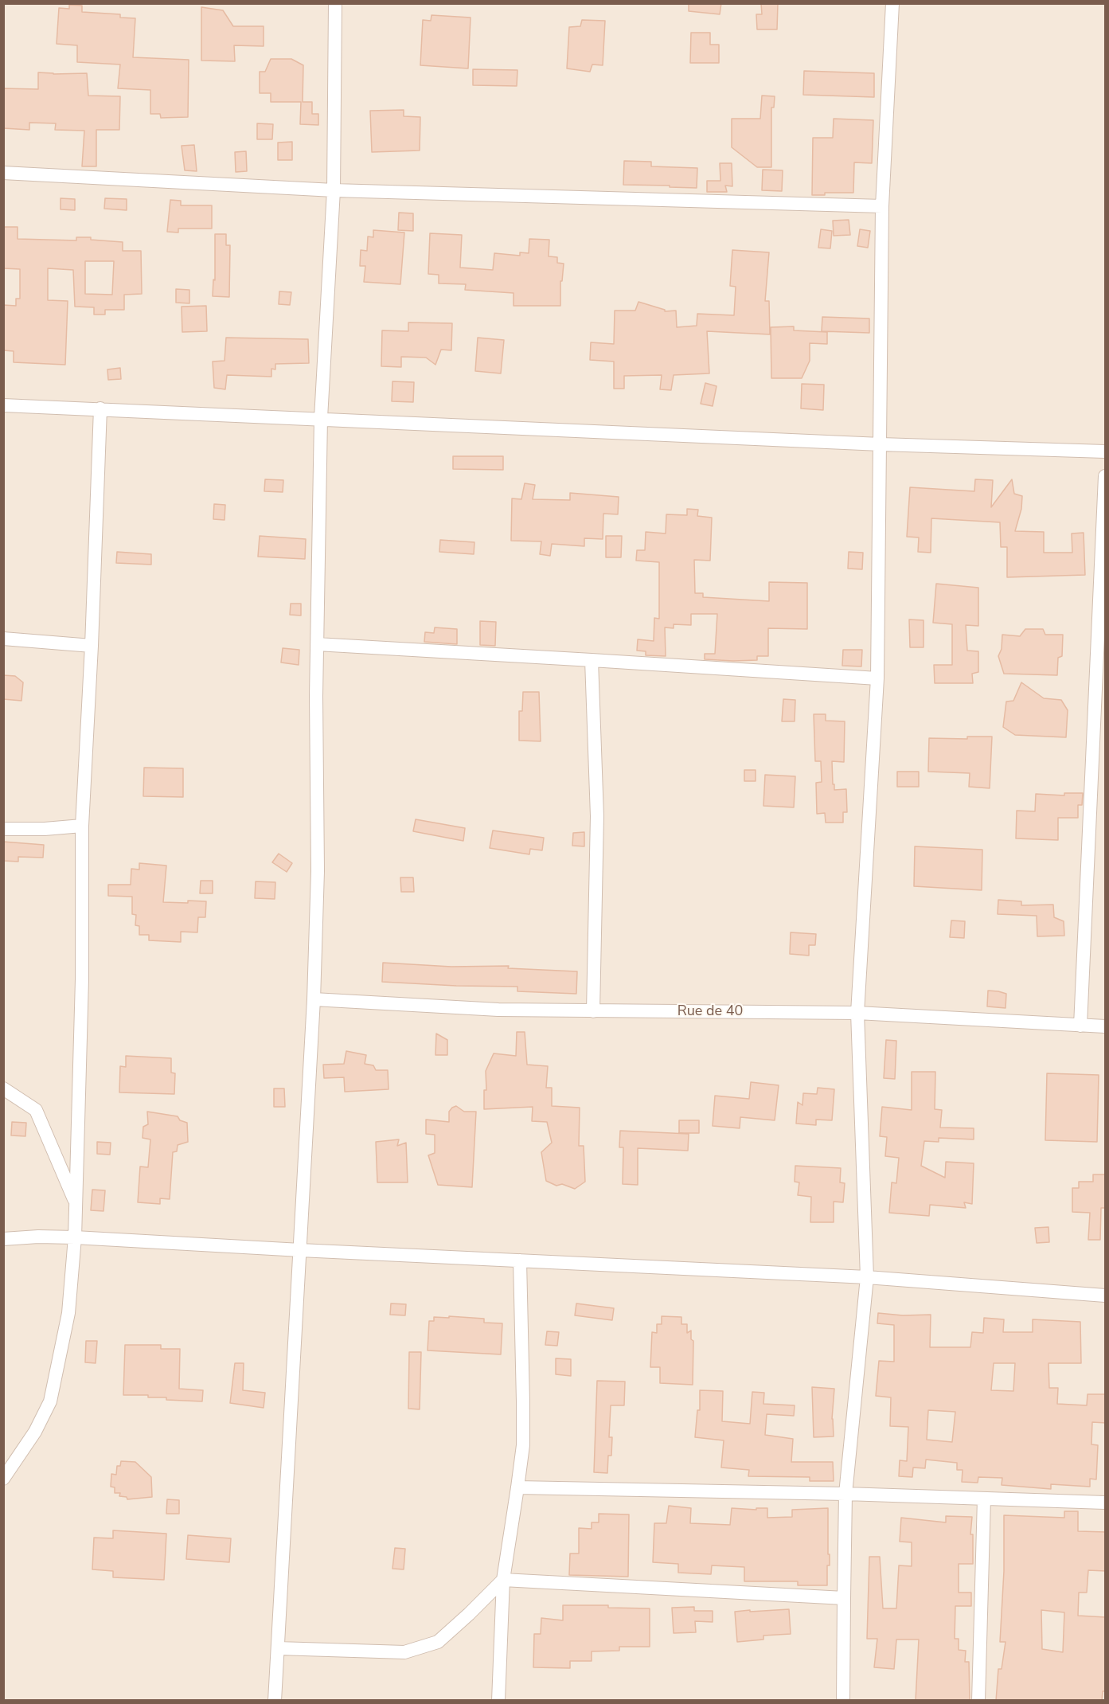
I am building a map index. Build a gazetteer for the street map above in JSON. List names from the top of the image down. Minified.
{"streets":{"street":["Rue de 40"]}}
